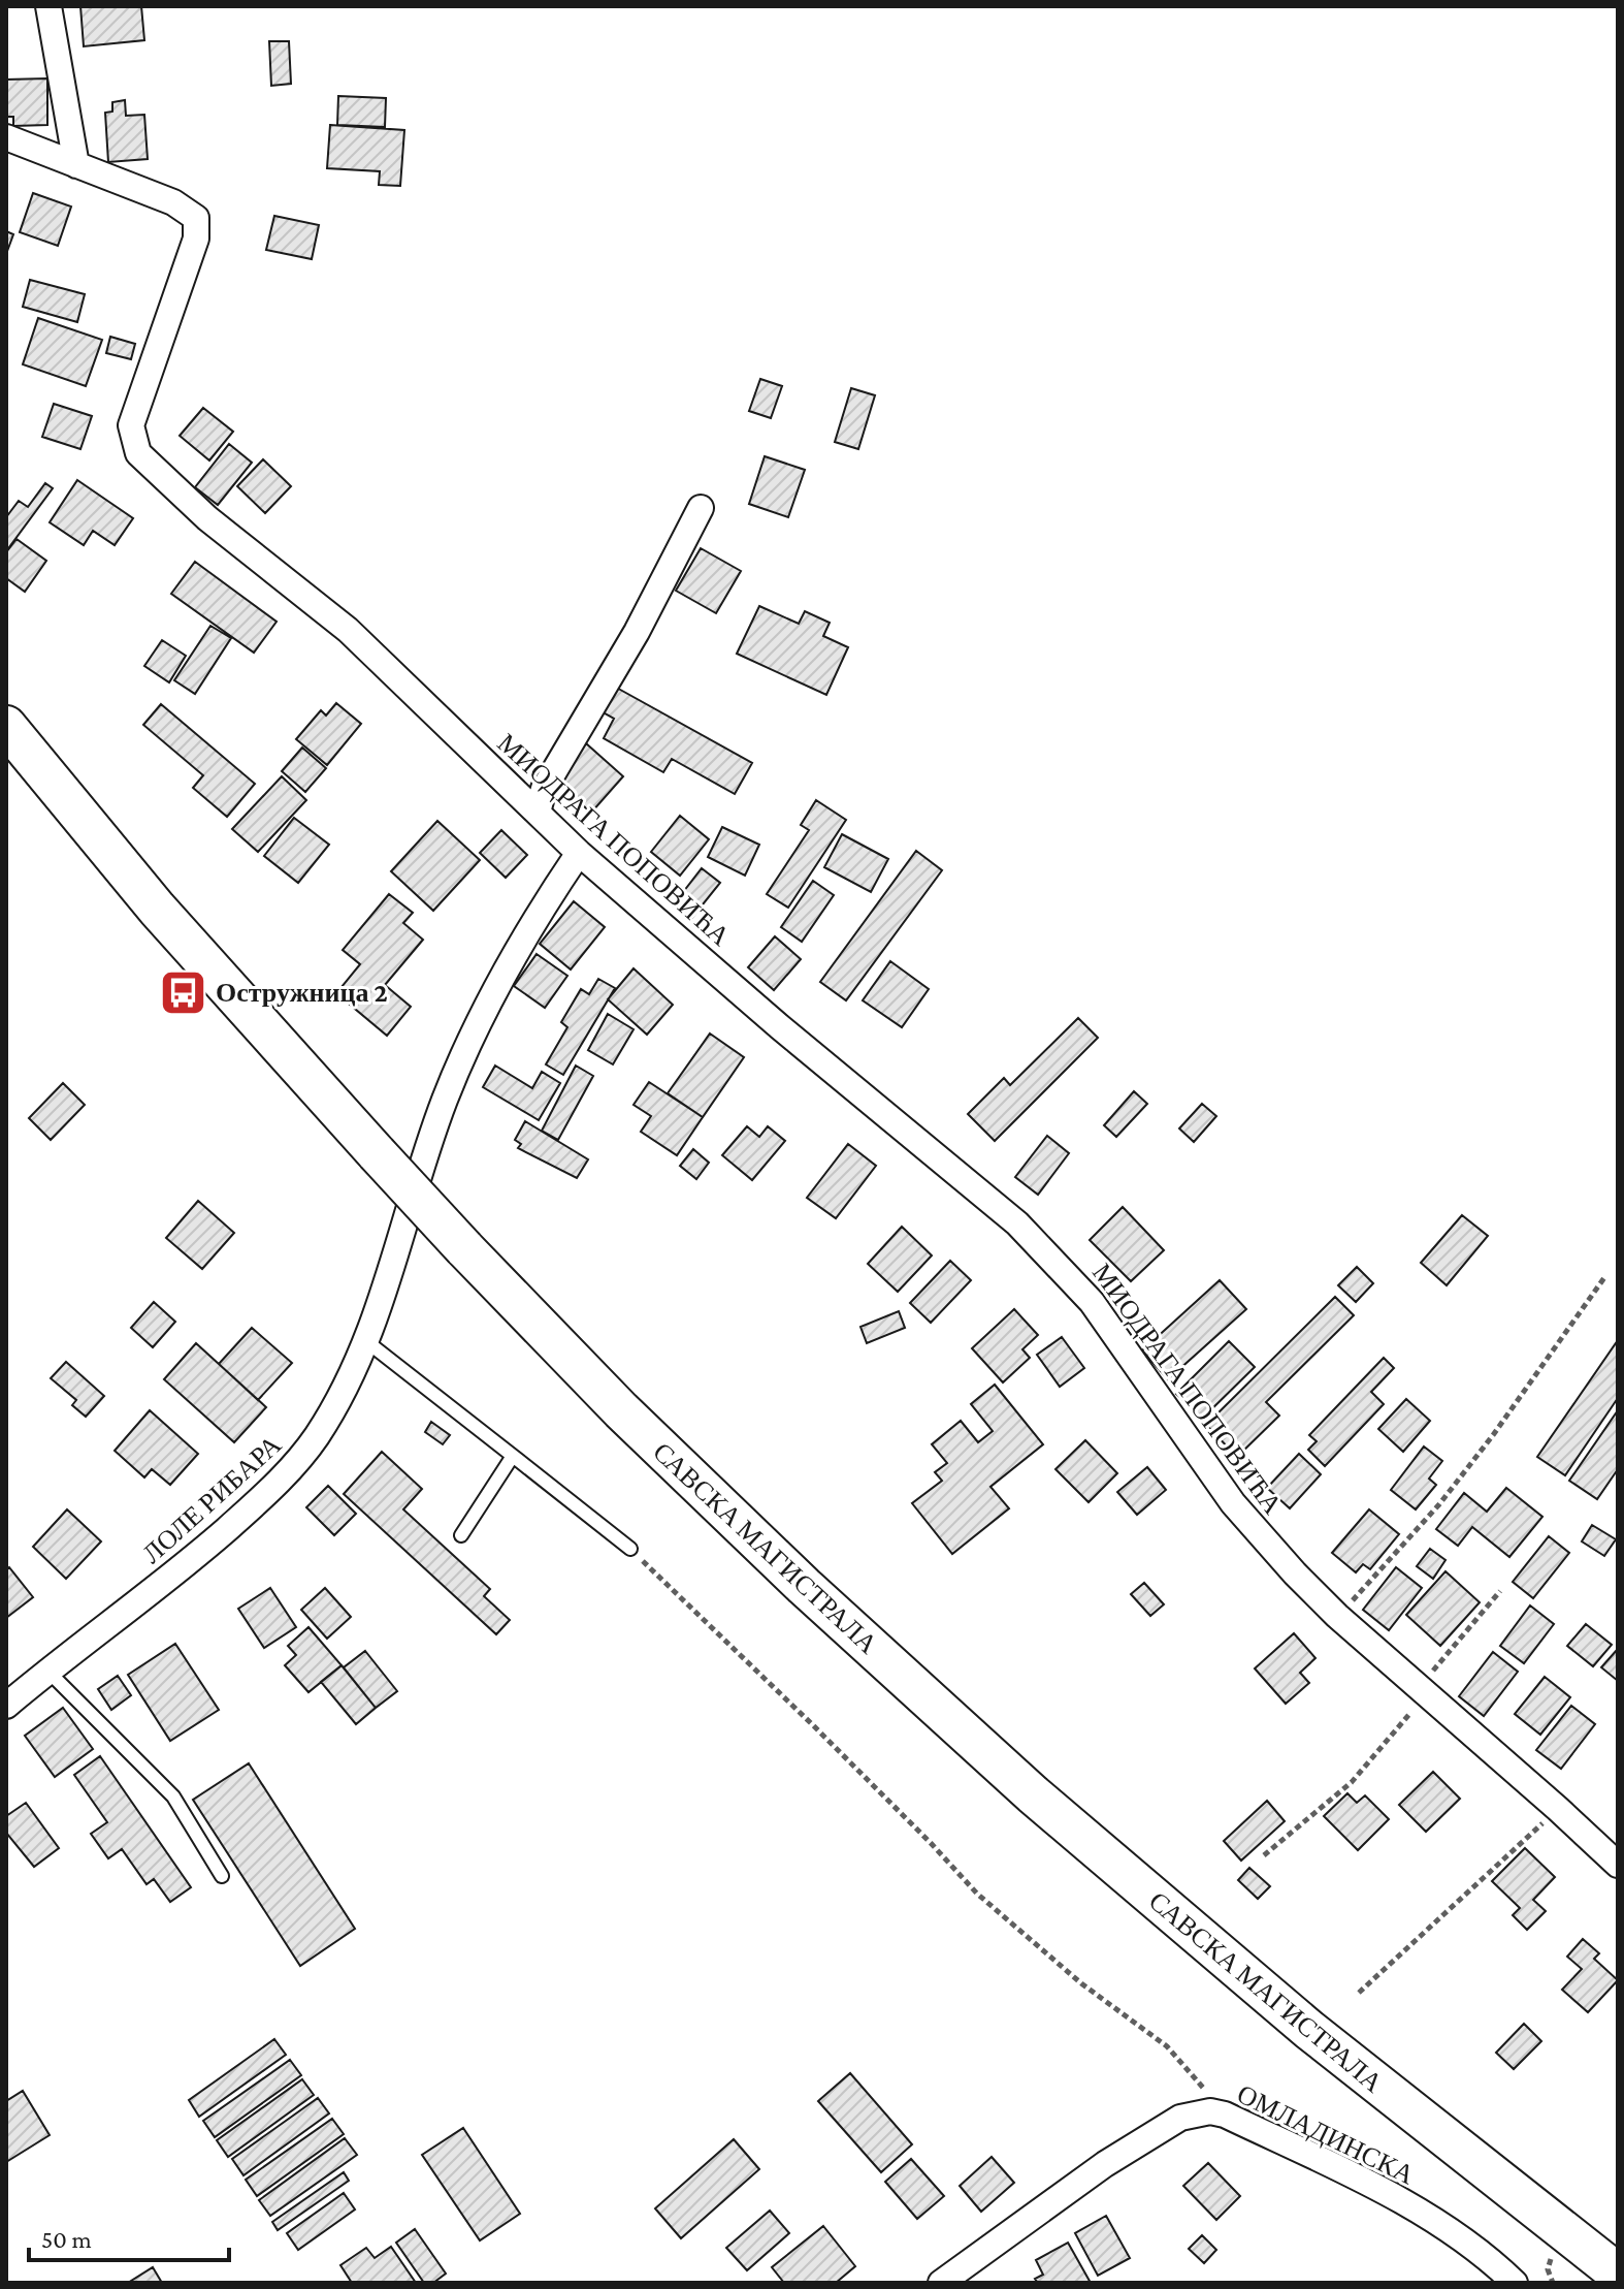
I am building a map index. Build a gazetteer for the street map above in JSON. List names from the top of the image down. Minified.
{"streets":{"main road":["САВСКА МАГИСТРАЛА"],"street":["МИОДРАГА ПОПОВИЋА","ЛОЛЕ РИБАРА","ОМЛАДИНСКА"]},"crossings":[["МИОДРАГА ПОПОВИЋА","ЛОЛЕ РИБАРА"]],"places":{"bus stop":["Остружница 2"]},"scale_bar":"50 m"}
